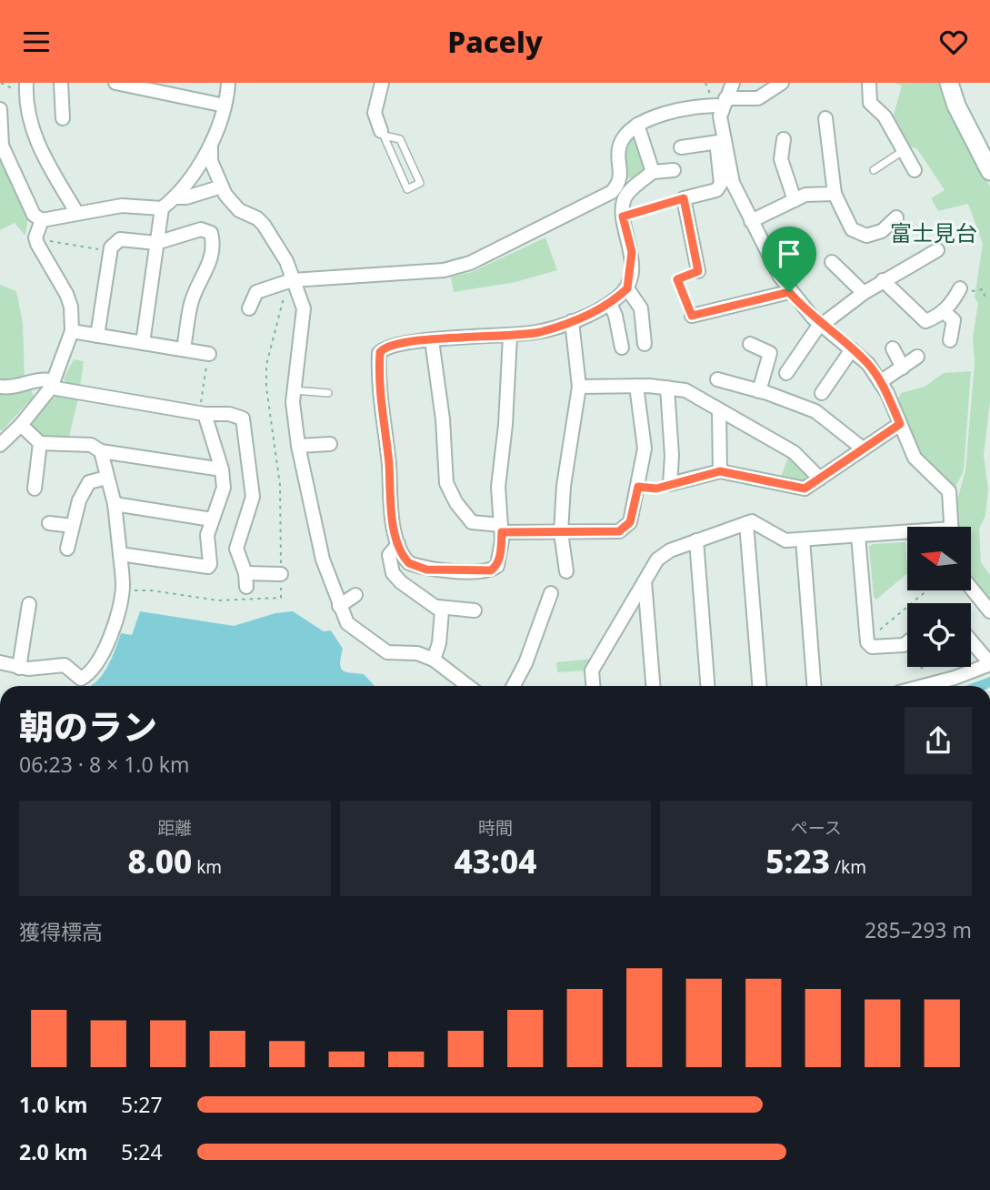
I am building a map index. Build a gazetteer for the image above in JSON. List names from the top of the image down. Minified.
{"districts":["富士見台"],"north":"left","page":{"header":"Pacely","heading":["朝のラン","06:23 · 8 × 1.0 km"],"stats":[["距離","8.00 km"],["時間","43:04"],["ペース","5:23 /km"]],"chart":["獲得標高","285–293 m"],"list":[{"name":"1.0 km","note":"5:27"},{"name":"2.0 km","note":"5:24"}]}}
